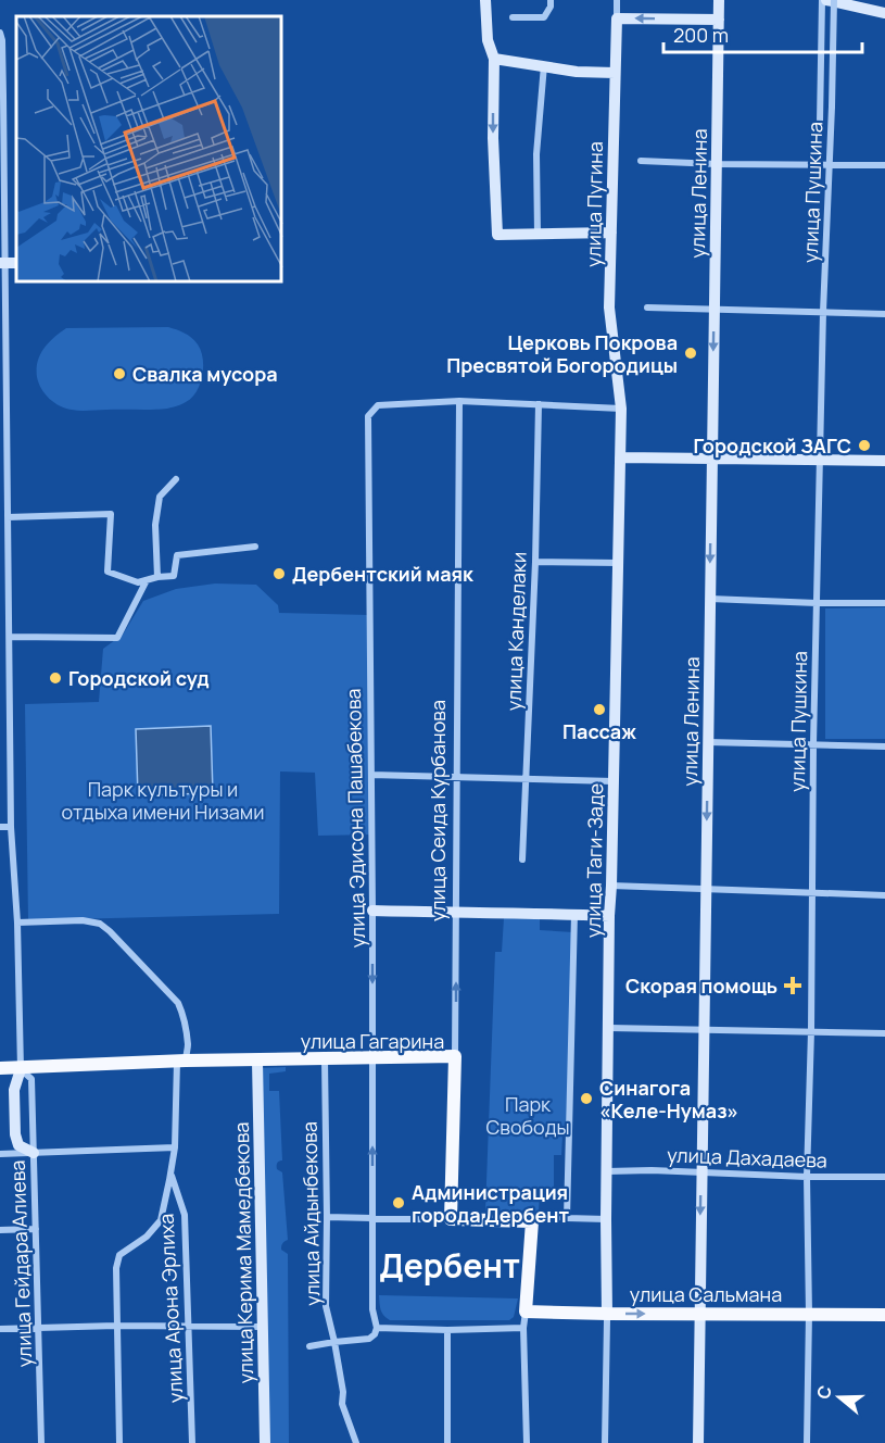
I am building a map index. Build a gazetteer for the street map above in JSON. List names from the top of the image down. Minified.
{"streets":{"main road":["улица Сеида Курбанова","улица Гагарина","улица Сальмана"],"street":["улица Пушкина","улица Ленина","улица Пугина","улица Канделаки","улица Эдисона Пашабекова","улица Таги-Заде","улица Дахадаева","улица Айдынбекова","улица Керима Мамедбекова","улица Гейдара Алиева","улица Арона Эрлиха"]},"crossings":[["улица Пушкина","улица Дахадаева"],["улица Пушкина","улица Сальмана"],["улица Ленина","улица Дахадаева"],["улица Ленина","улица Сальмана"],["улица Пугина","улица Таги-Заде"],["улица Сеида Курбанова","улица Эдисона Пашабекова"],["улица Сеида Курбанова","улица Гагарина"],["улица Эдисона Пашабекова","улица Гагарина"],["улица Таги-Заде","улица Дахадаева"],["улица Таги-Заде","улица Сальмана"],["улица Гагарина","улица Айдынбекова"],["улица Гагарина","улица Керима Мамедбекова"],["улица Гагарина","улица Гейдара Алиева"]],"one_way":["улица Ленина"],"districts":["Дербент"],"parks":["Парк культуры и отдыха имени Низами","Парк Свободы"],"places":{"other":["Церковь Покрова Пресвятой Богородицы","Свалка мусора","Городской ЗАГС","Дербентский маяк","Городской суд","Пассаж","Синагога «Келе-Нумаз»","Администрация города Дербент"],"health":["Скорая помощь"]},"scale_bar":"200 m","north":"left"}
